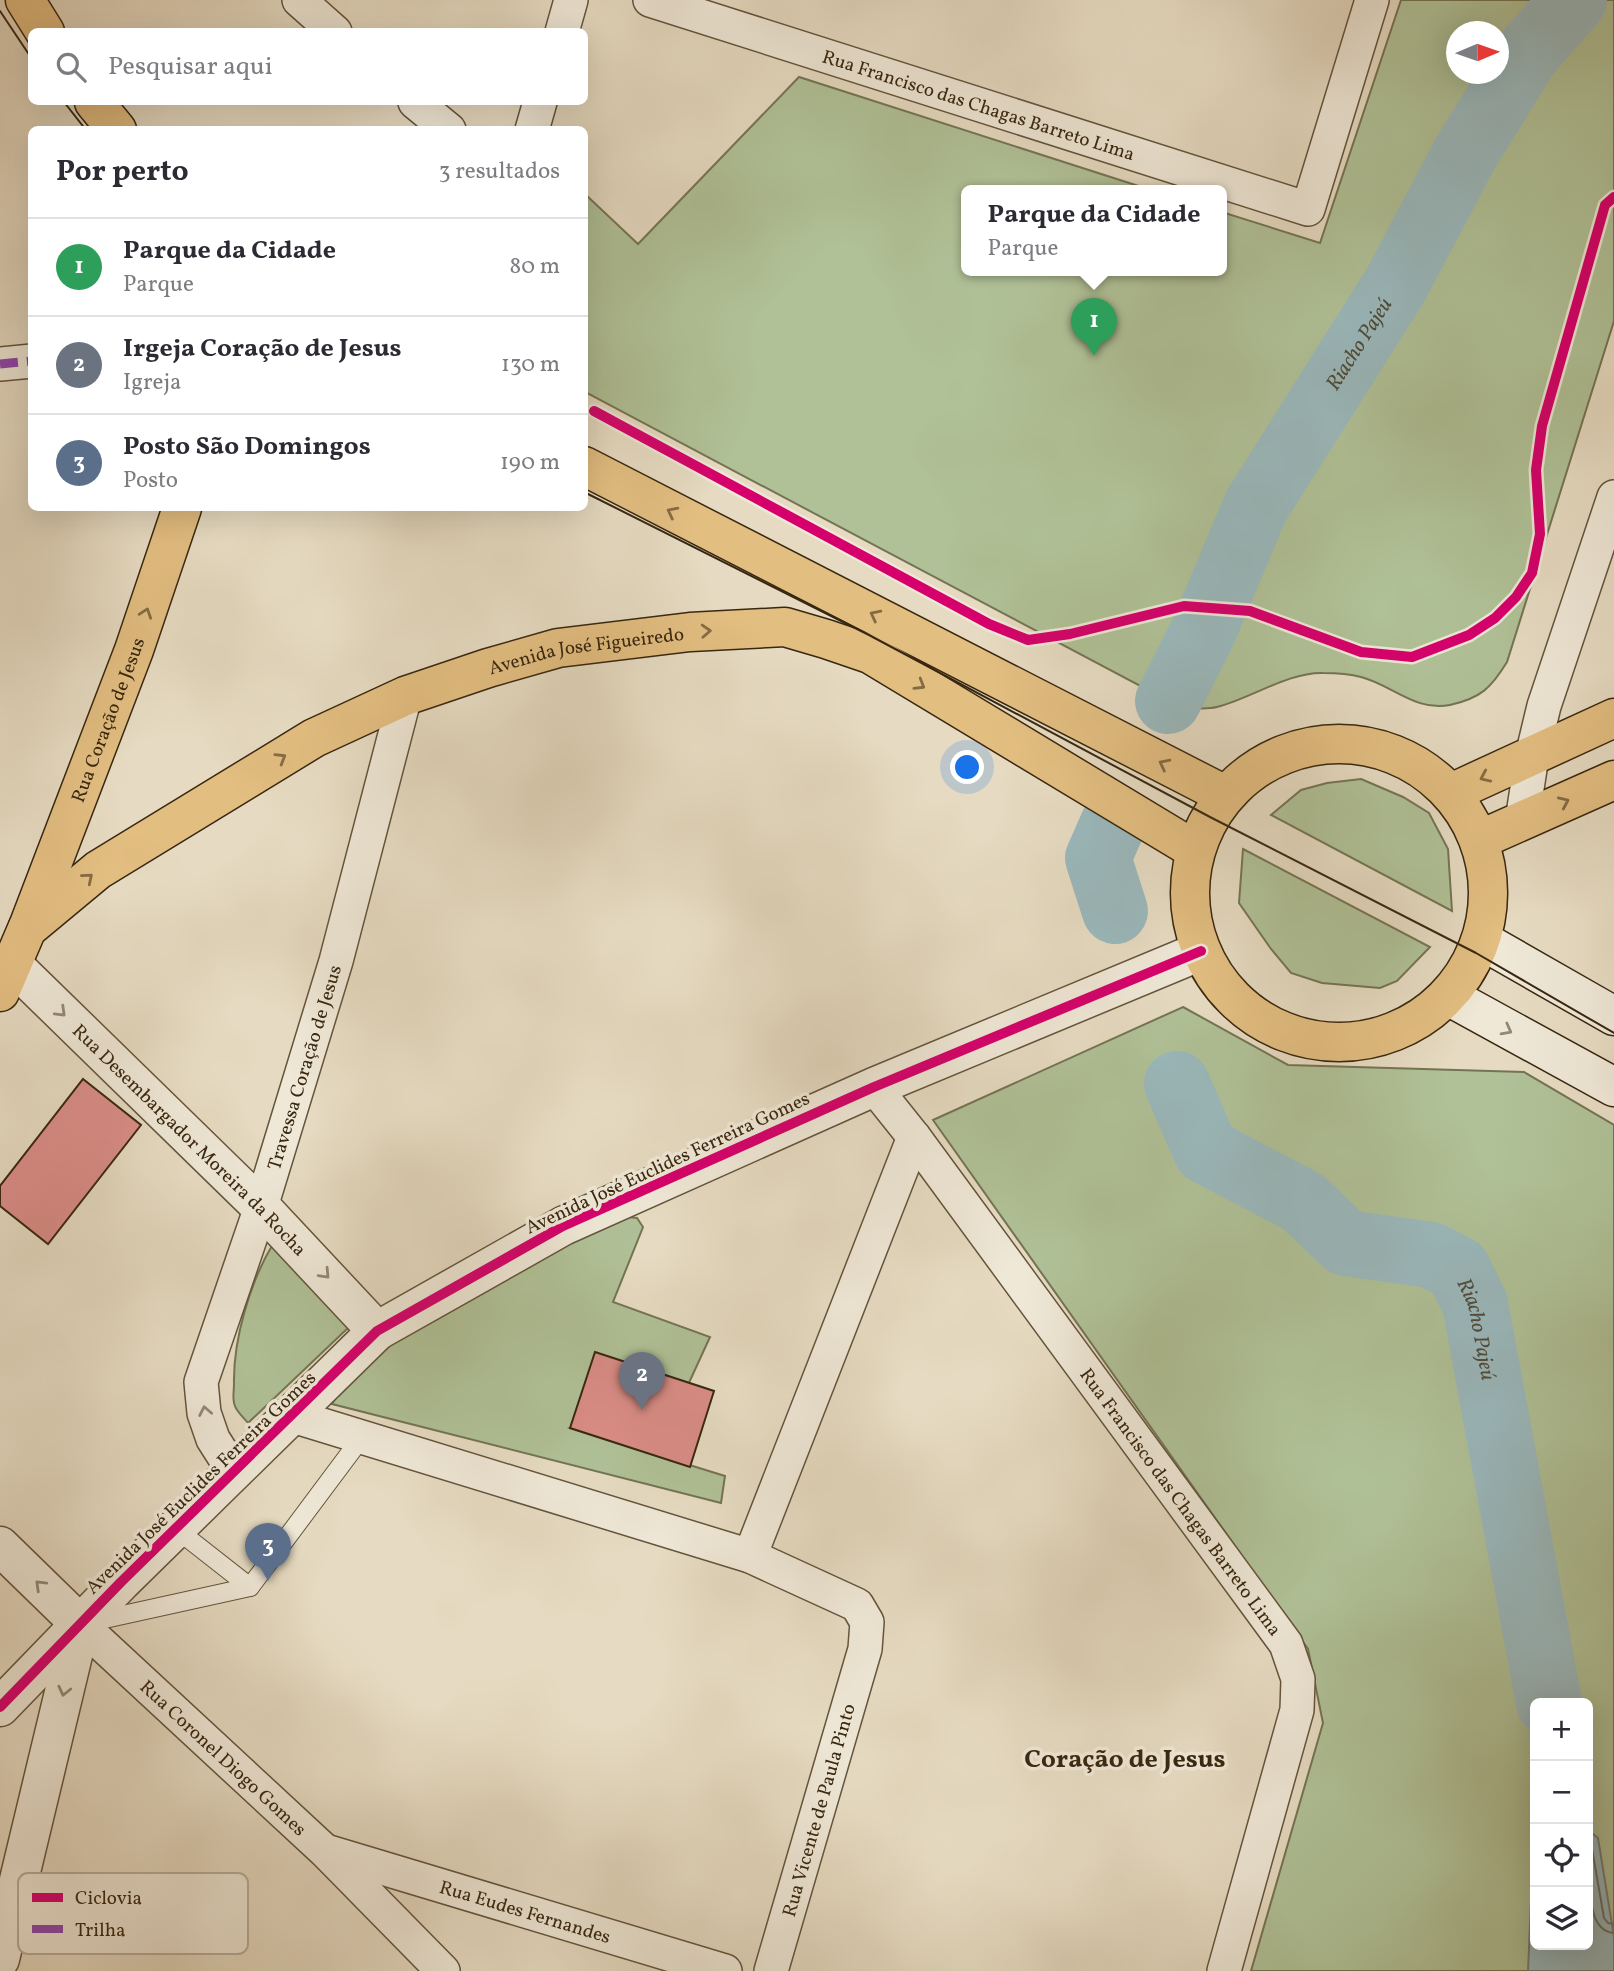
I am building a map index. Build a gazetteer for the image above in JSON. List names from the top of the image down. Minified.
{"streets":{"main road":["Avenida José Figueiredo","Rua Coração de Jesus"],"street":["Rua Francisco das Chagas Barreto Lima","Travessa Coração de Jesus","Rua Desembargador Moreira da Rocha","Avenida José Euclides Ferreira Gomes","Rua Coronel Diogo Gomes","Rua Vicente de Paula Pinto","Rua Eudes Fernandes"]},"crossings":[["Rua Francisco das Chagas Barreto Lima","Avenida José Euclides Ferreira Gomes"],["Avenida José Figueiredo","Rua Coração de Jesus"],["Avenida José Figueiredo","Travessa Coração de Jesus"],["Avenida José Figueiredo","Rua Desembargador Moreira da Rocha"],["Rua Coração de Jesus","Rua Desembargador Moreira da Rocha"],["Travessa Coração de Jesus","Rua Desembargador Moreira da Rocha"],["Travessa Coração de Jesus","Avenida José Euclides Ferreira Gomes"],["Rua Desembargador Moreira da Rocha","Avenida José Euclides Ferreira Gomes"],["Avenida José Euclides Ferreira Gomes","Rua Coronel Diogo Gomes"],["Rua Coronel Diogo Gomes","Rua Eudes Fernandes"]],"one_way":["Avenida José Figueiredo","Rua Coração de Jesus","Rua Desembargador Moreira da Rocha"],"districts":["Coração de Jesus"],"water":["Riacho Pajeú"],"legend":["Ciclovia","Trilha"],"north":"right","page":{"search":"Pesquisar aqui","heading":["Por perto","3 resultados"],"popup":["Parque da Cidade","Parque"],"list":[{"mark":"1","name":"Parque da Cidade","note":"Parque","value":"80 m"},{"mark":"2","name":"Irgeja Coração de Jesus","note":"Igreja","value":"130 m"},{"mark":"3","name":"Posto São Domingos","note":"Posto","value":"190 m"}],"pins":["1","2","3"],"map_buttons":["+","−"]}}
